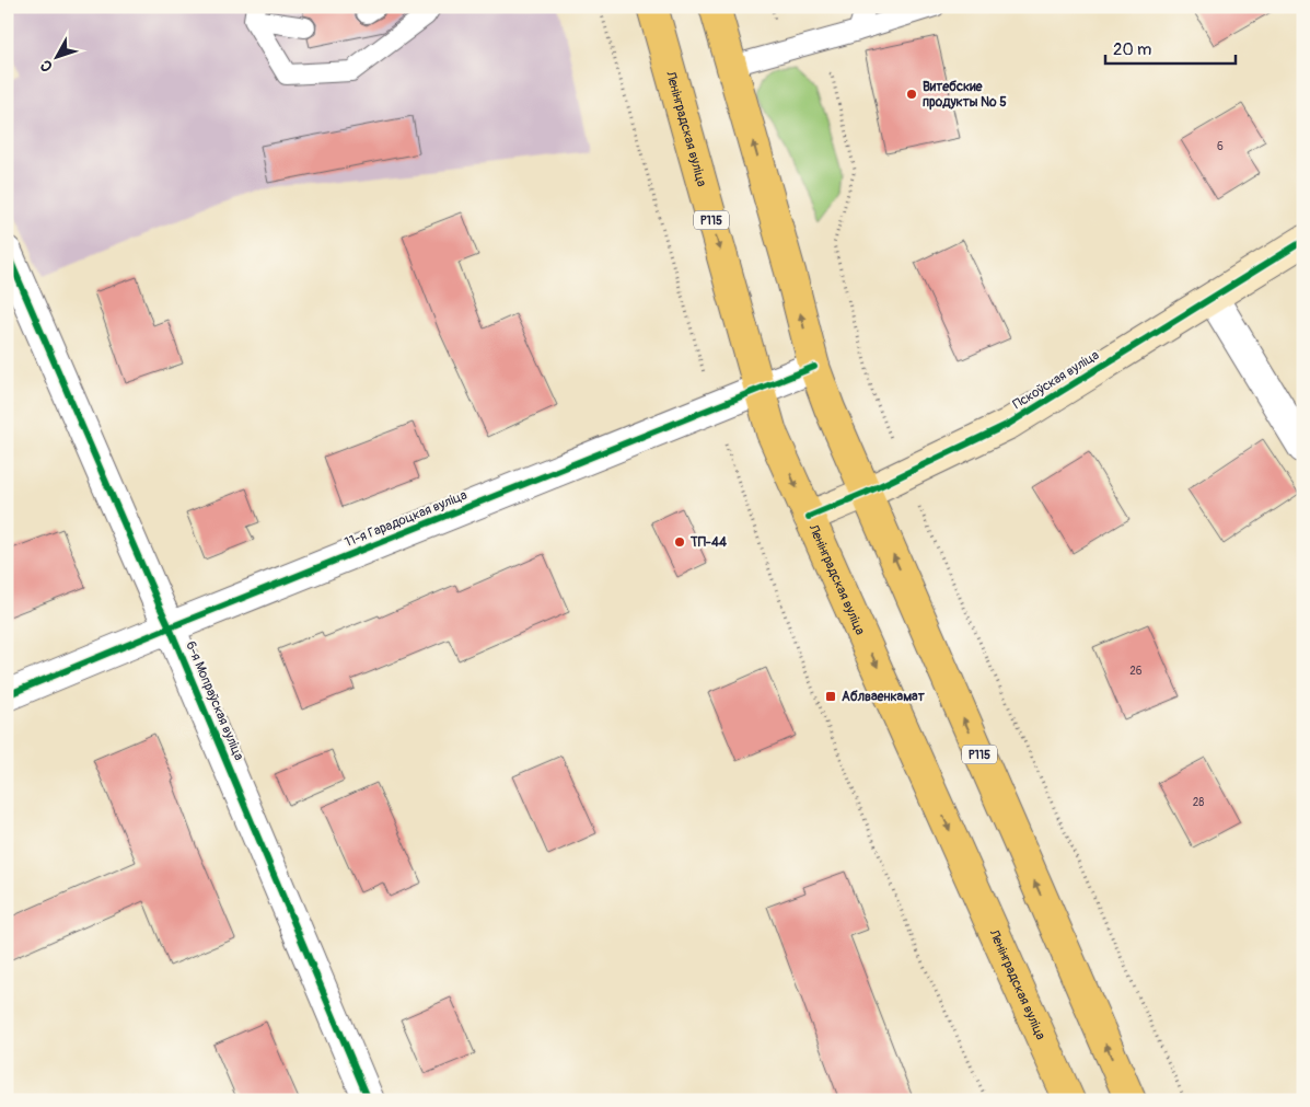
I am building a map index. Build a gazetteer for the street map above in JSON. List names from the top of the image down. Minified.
{"streets":{"main road":["Ленінградская вуліца","Р115"],"street":["Пскоўская вуліца","11-я Гарадоцкая вуліца","6-я Мопраўская вуліца"]},"crossings":[["Ленінградская вуліца","Пскоўская вуліца"],["Ленінградская вуліца","11-я Гарадоцкая вуліца"],["Р115","Пскоўская вуліца"],["Р115","11-я Гарадоцкая вуліца"],["11-я Гарадоцкая вуліца","6-я Мопраўская вуліца"]],"places":{"other":["Витебские продукты № 5","ТП-44"],"transit":["Аблваенкамат"]},"house_numbers":["6","26","28"],"scale_bar":"20 m","north":"bottom left"}
